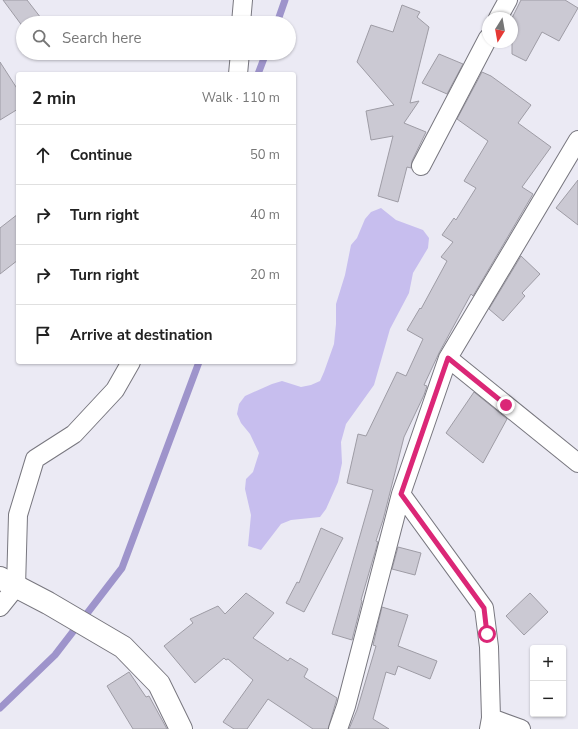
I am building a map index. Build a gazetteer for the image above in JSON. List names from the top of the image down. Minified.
{"north":"bottom","page":{"search":"Search here","heading":["2 min","Walk · 110 m"],"list":[["Continue","50 m"],["Turn right","40 m"],["Turn right","20 m"],"Arrive at destination"],"map_buttons":["+","−"]}}
